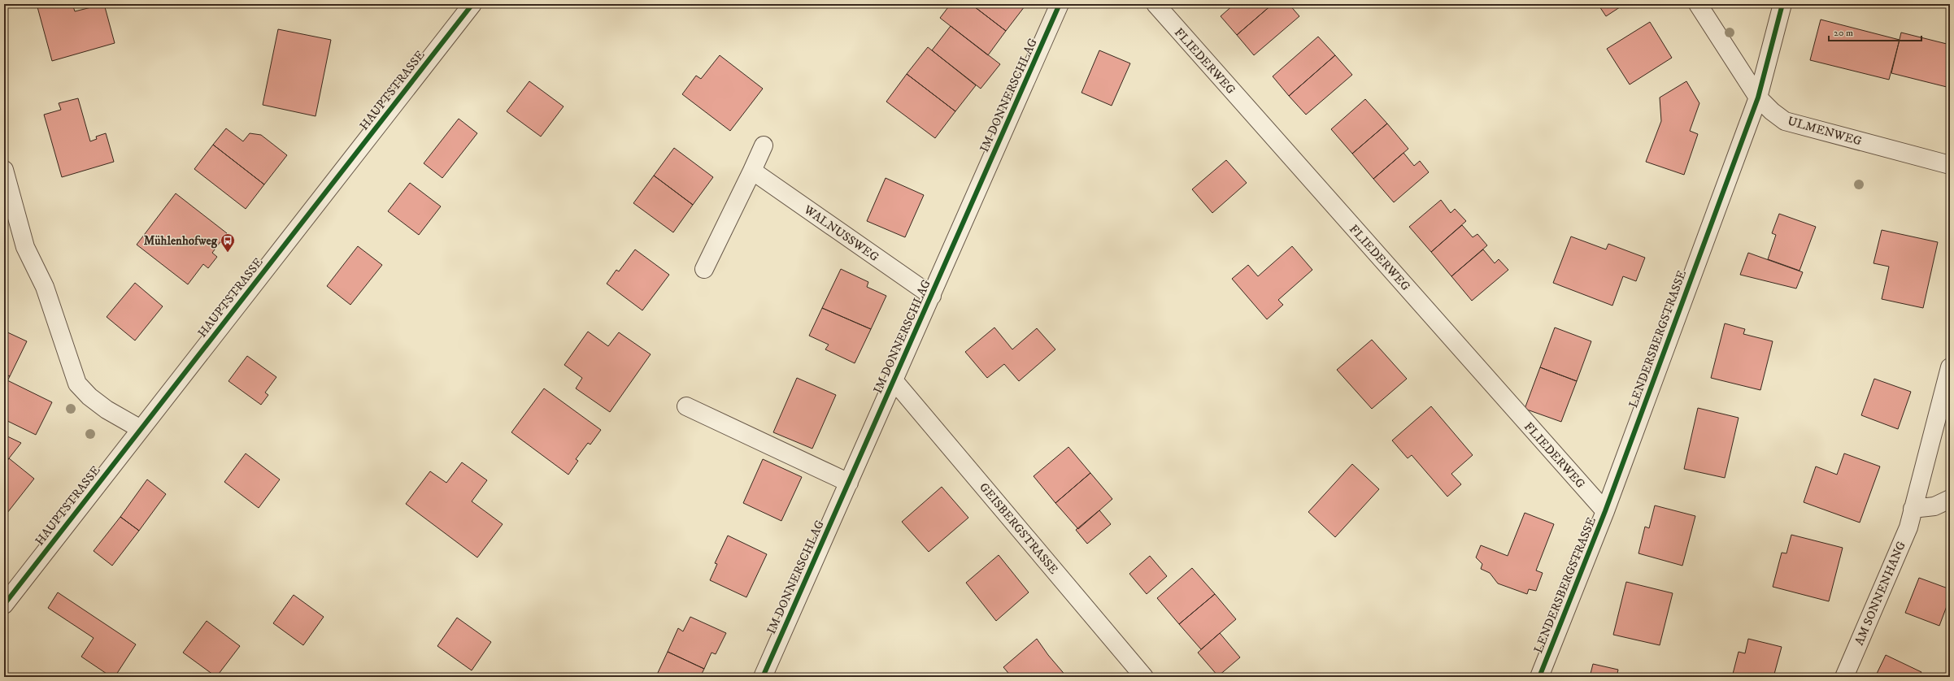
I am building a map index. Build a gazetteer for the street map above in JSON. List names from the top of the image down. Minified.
{"streets":{"street":["FLIEDERWEG","HAUPTSTRASSE","IM DONNERSCHLAG","ULMENWEG","WALNUSSWEG","LENDERSBERGSTRASSE","GEISBERGSTRASSE","AM SONNENHANG"]},"crossings":[["FLIEDERWEG","LENDERSBERGSTRASSE"],["IM DONNERSCHLAG","WALNUSSWEG"],["IM DONNERSCHLAG","GEISBERGSTRASSE"],["ULMENWEG","LENDERSBERGSTRASSE"]],"places":{"bus stop":["Mühlenhofweg"]},"scale_bar":"20 m"}
